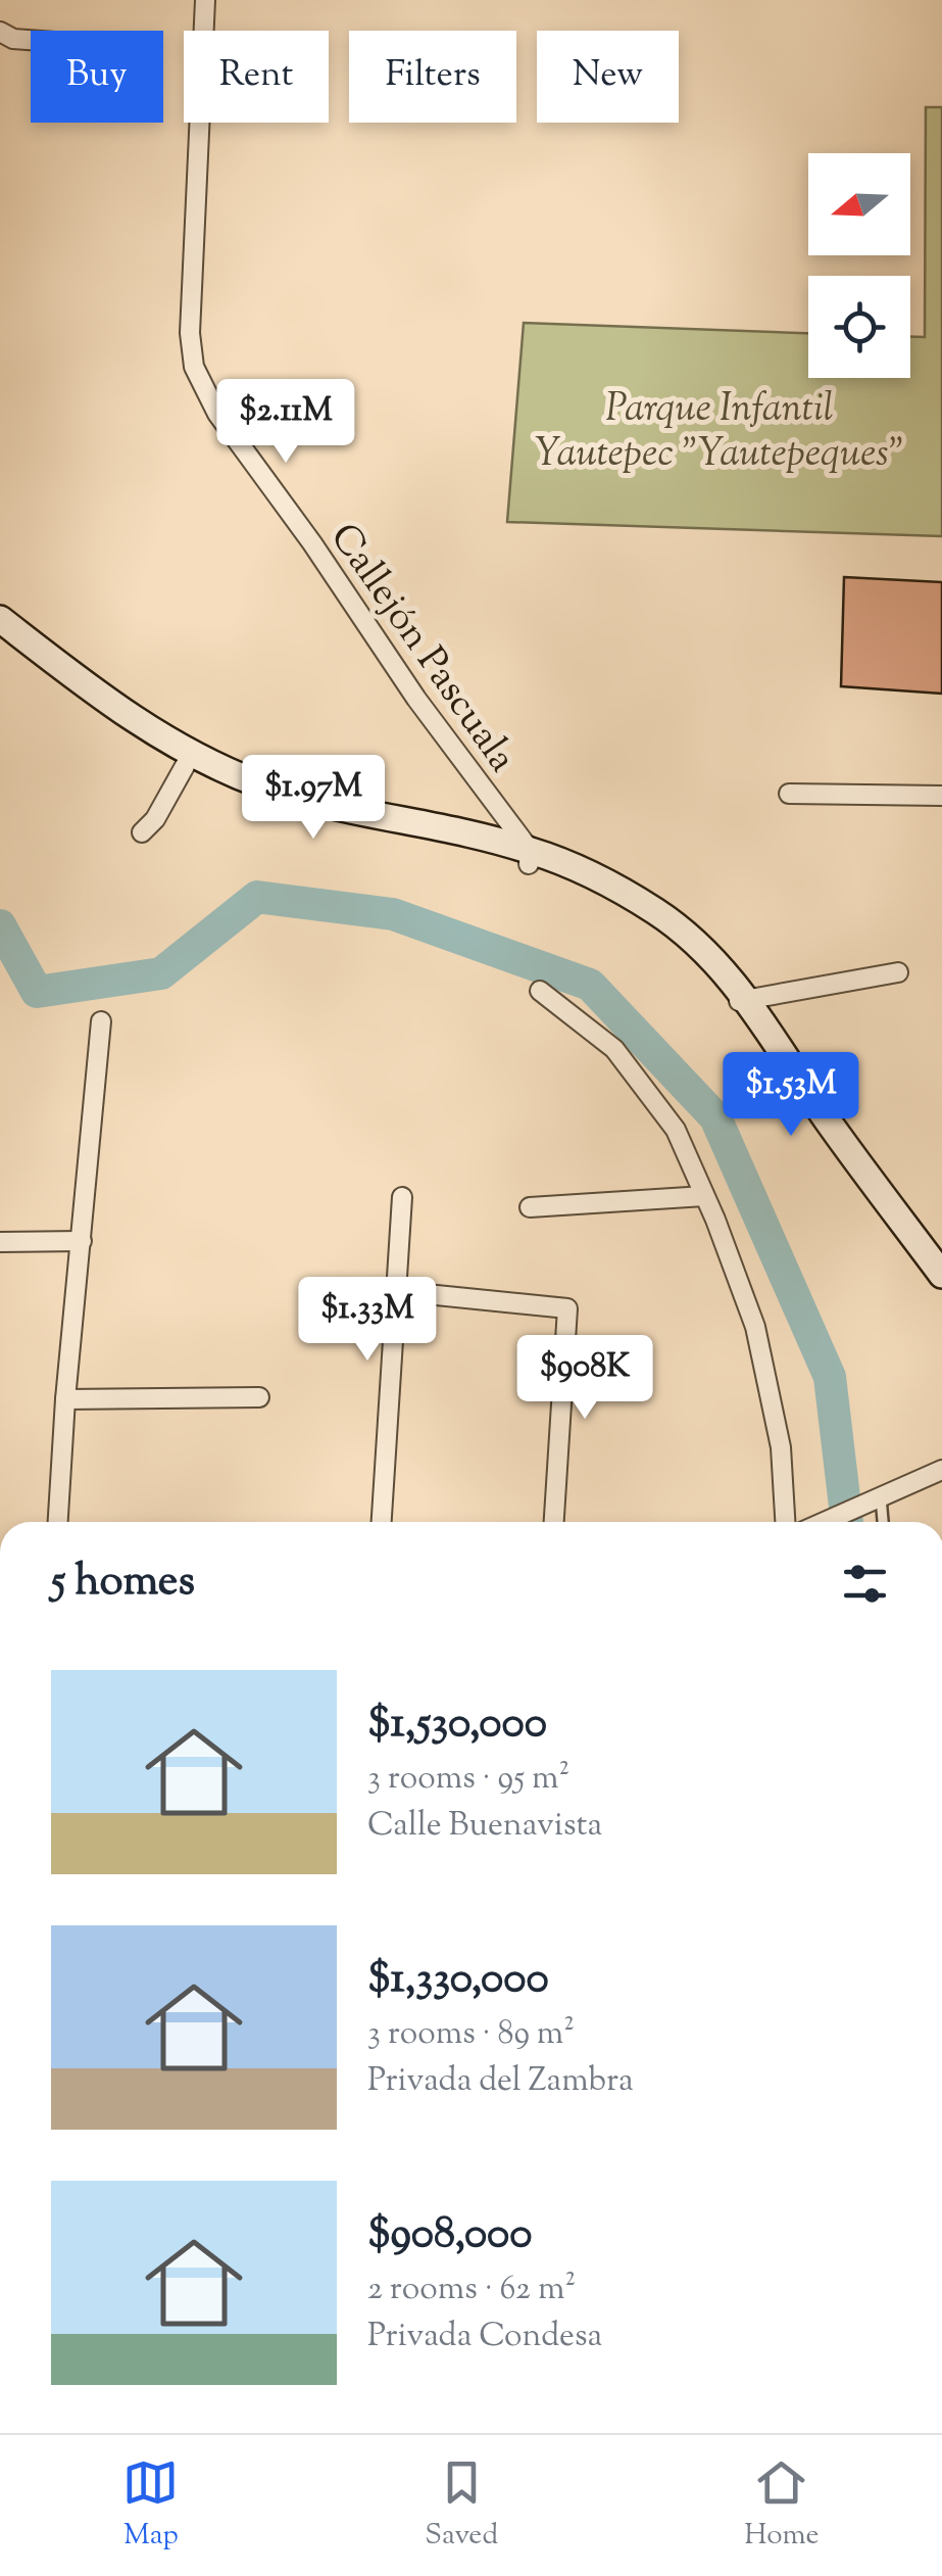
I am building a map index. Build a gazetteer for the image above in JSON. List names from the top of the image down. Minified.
{"streets":{"street":["Callejón Pascuala"]},"parks":["Parque Infantil Yautepec \"Yautepeques\""],"north":"left","page":{"chip":["Buy","Rent","Filters","New"],"price":["$2.11M","$1.97M","$1.53M","$1.33M","$908K"],"heading":"5 homes","list":[{"name":"$1,530,000","note":"3 rooms · 95 m² · Calle Buenavista"},{"name":"$1,330,000","note":"3 rooms · 89 m² · Privada del Zambra"},{"name":"$908,000","note":"2 rooms · 62 m² · Privada Condesa"}],"tabs":["Map","Saved","Home"]}}
